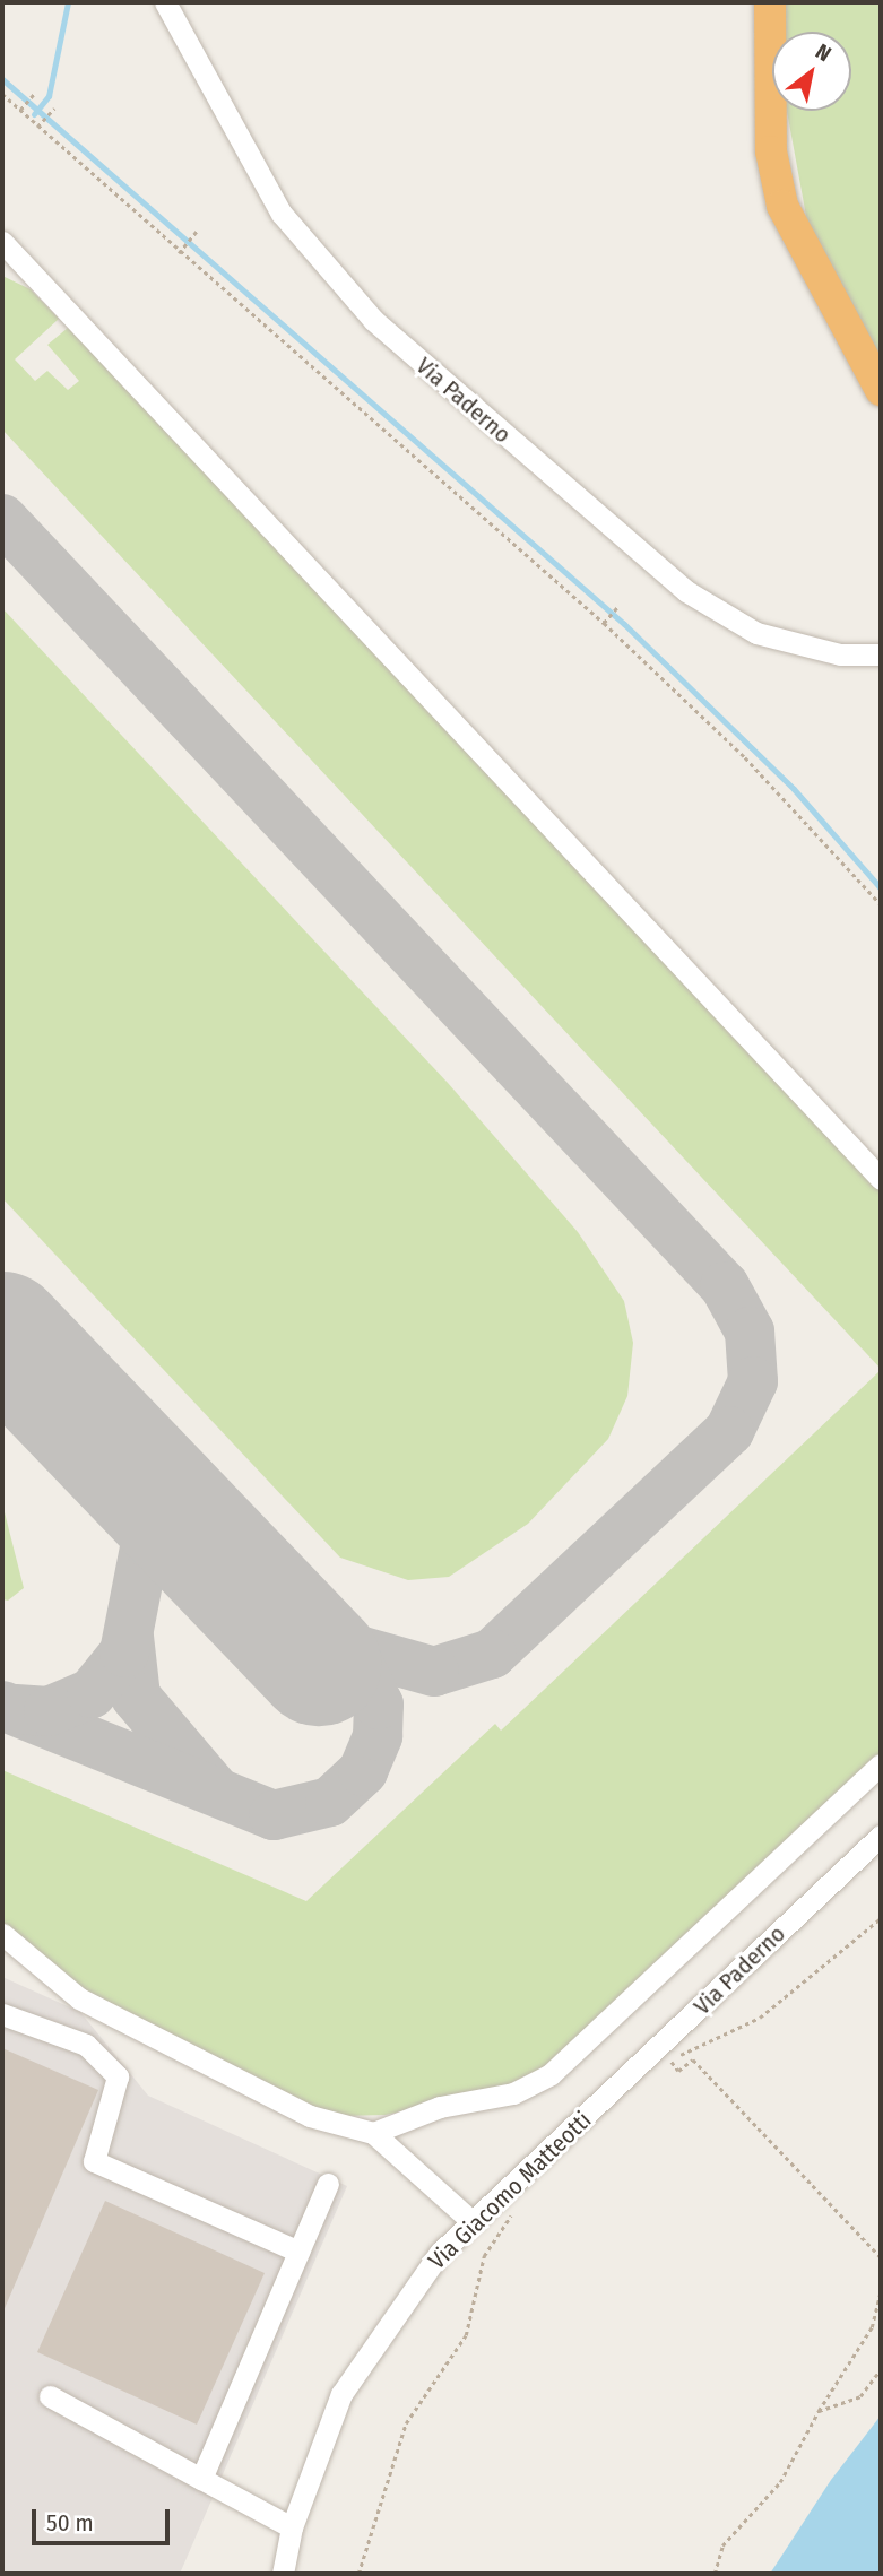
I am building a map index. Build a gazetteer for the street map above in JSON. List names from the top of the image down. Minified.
{"streets":{"street":["Via Paderno","Via Giacomo Matteotti"]},"crossings":[["Via Paderno","Via Giacomo Matteotti"]],"scale_bar":"50 m","north":"top right"}
